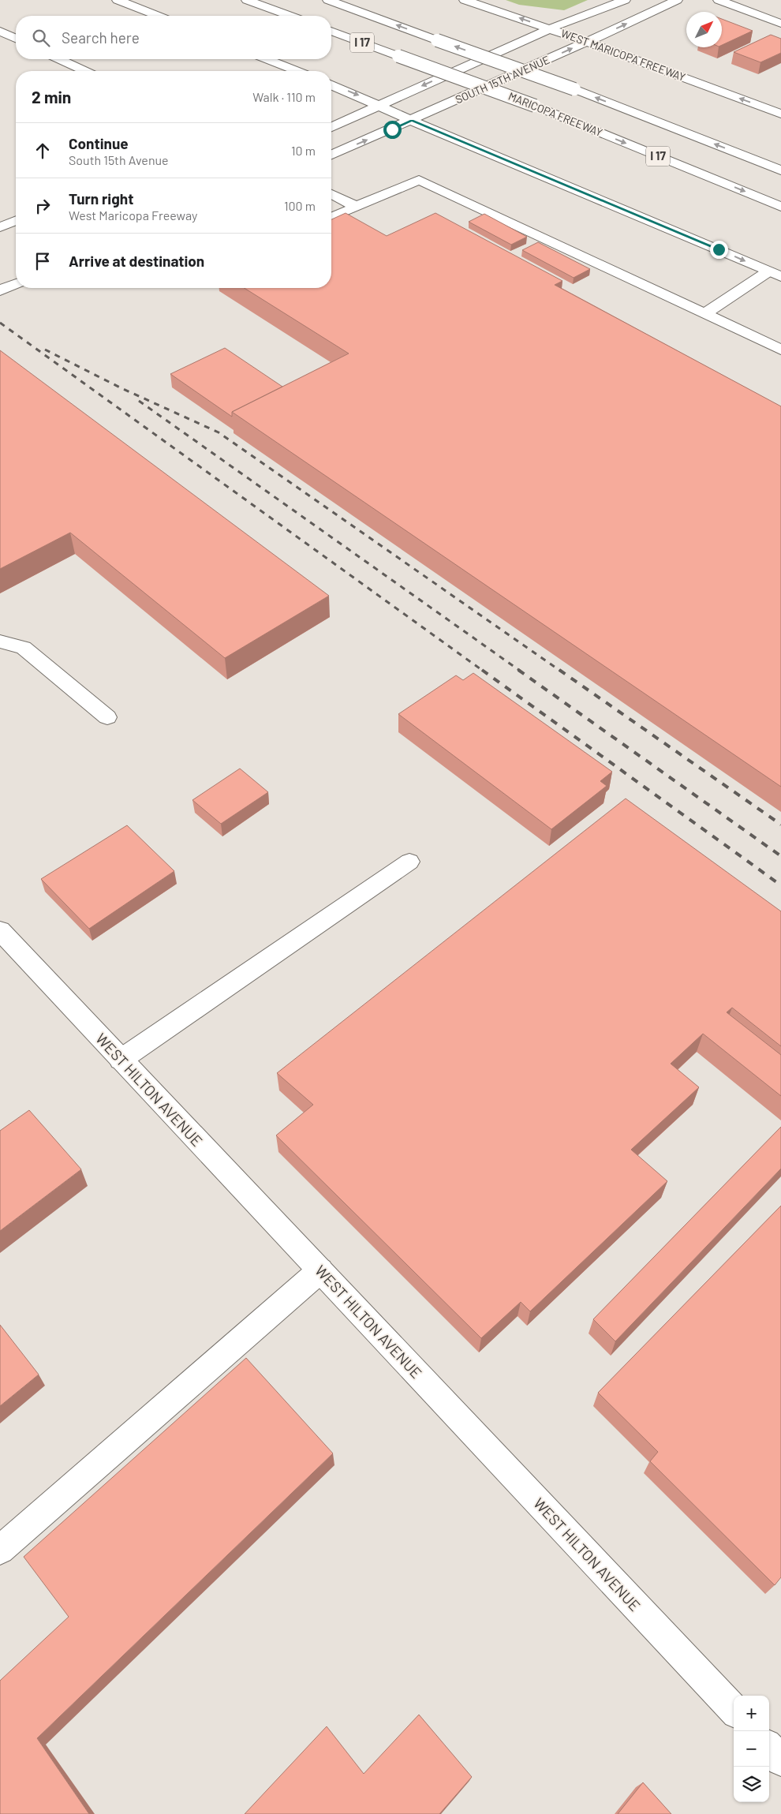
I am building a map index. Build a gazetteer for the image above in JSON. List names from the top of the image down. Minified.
{"streets":{"main road":["I 17","WEST MARICOPA FREEWAY","SOUTH 15TH AVENUE","MARICOPA FREEWAY","WEST HILTON AVENUE"]},"crossings":[["WEST MARICOPA FREEWAY","SOUTH 15TH AVENUE"]],"north":"top right","page":{"search":"Search here","heading":["2 min","Walk · 110 m"],"list":[["Continue","South 15th Avenue","10 m"],["Turn right","West Maricopa Freeway","100 m"],"Arrive at destination"],"map_buttons":["+","−"]}}
